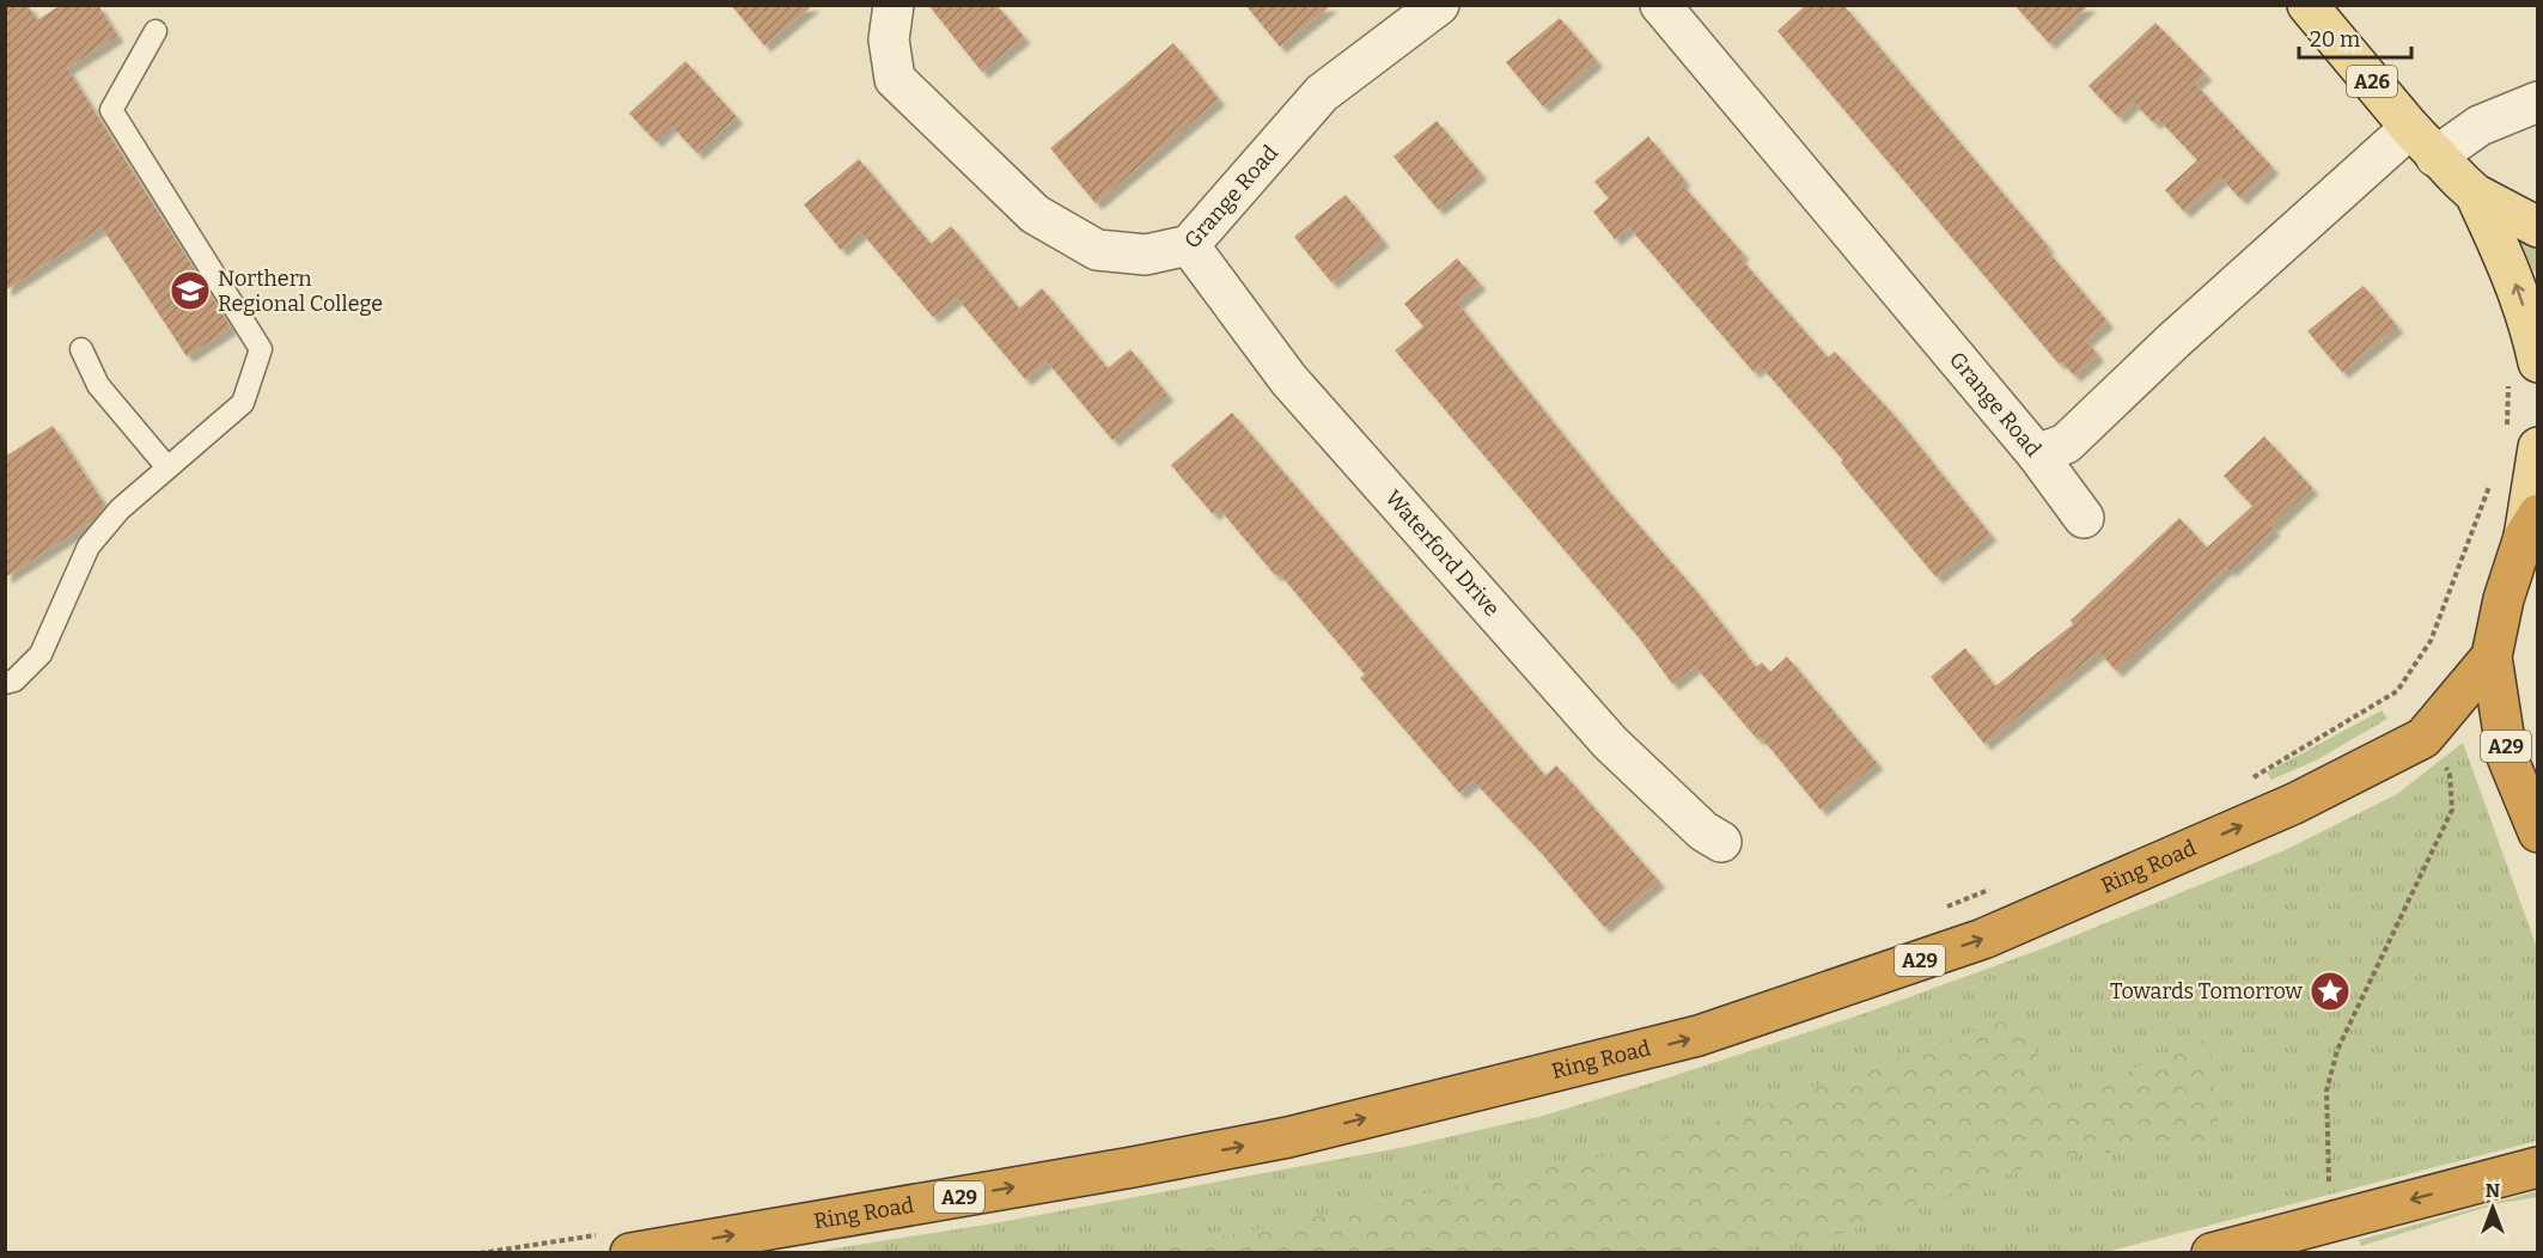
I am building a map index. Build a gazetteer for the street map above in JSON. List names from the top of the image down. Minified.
{"streets":{"highway":["A29","Ring Road"],"main road":["A26"],"street":["Grange Road","Waterford Drive"]},"crossings":[["A26","Grange Road"],["Grange Road","Waterford Drive"],["A29","Ring Road"]],"one_way":["Ring Road"],"places":{"school or university":["Northern Regional College"],"place":["Towards Tomorrow"]},"scale_bar":"20 m","north":"top"}
